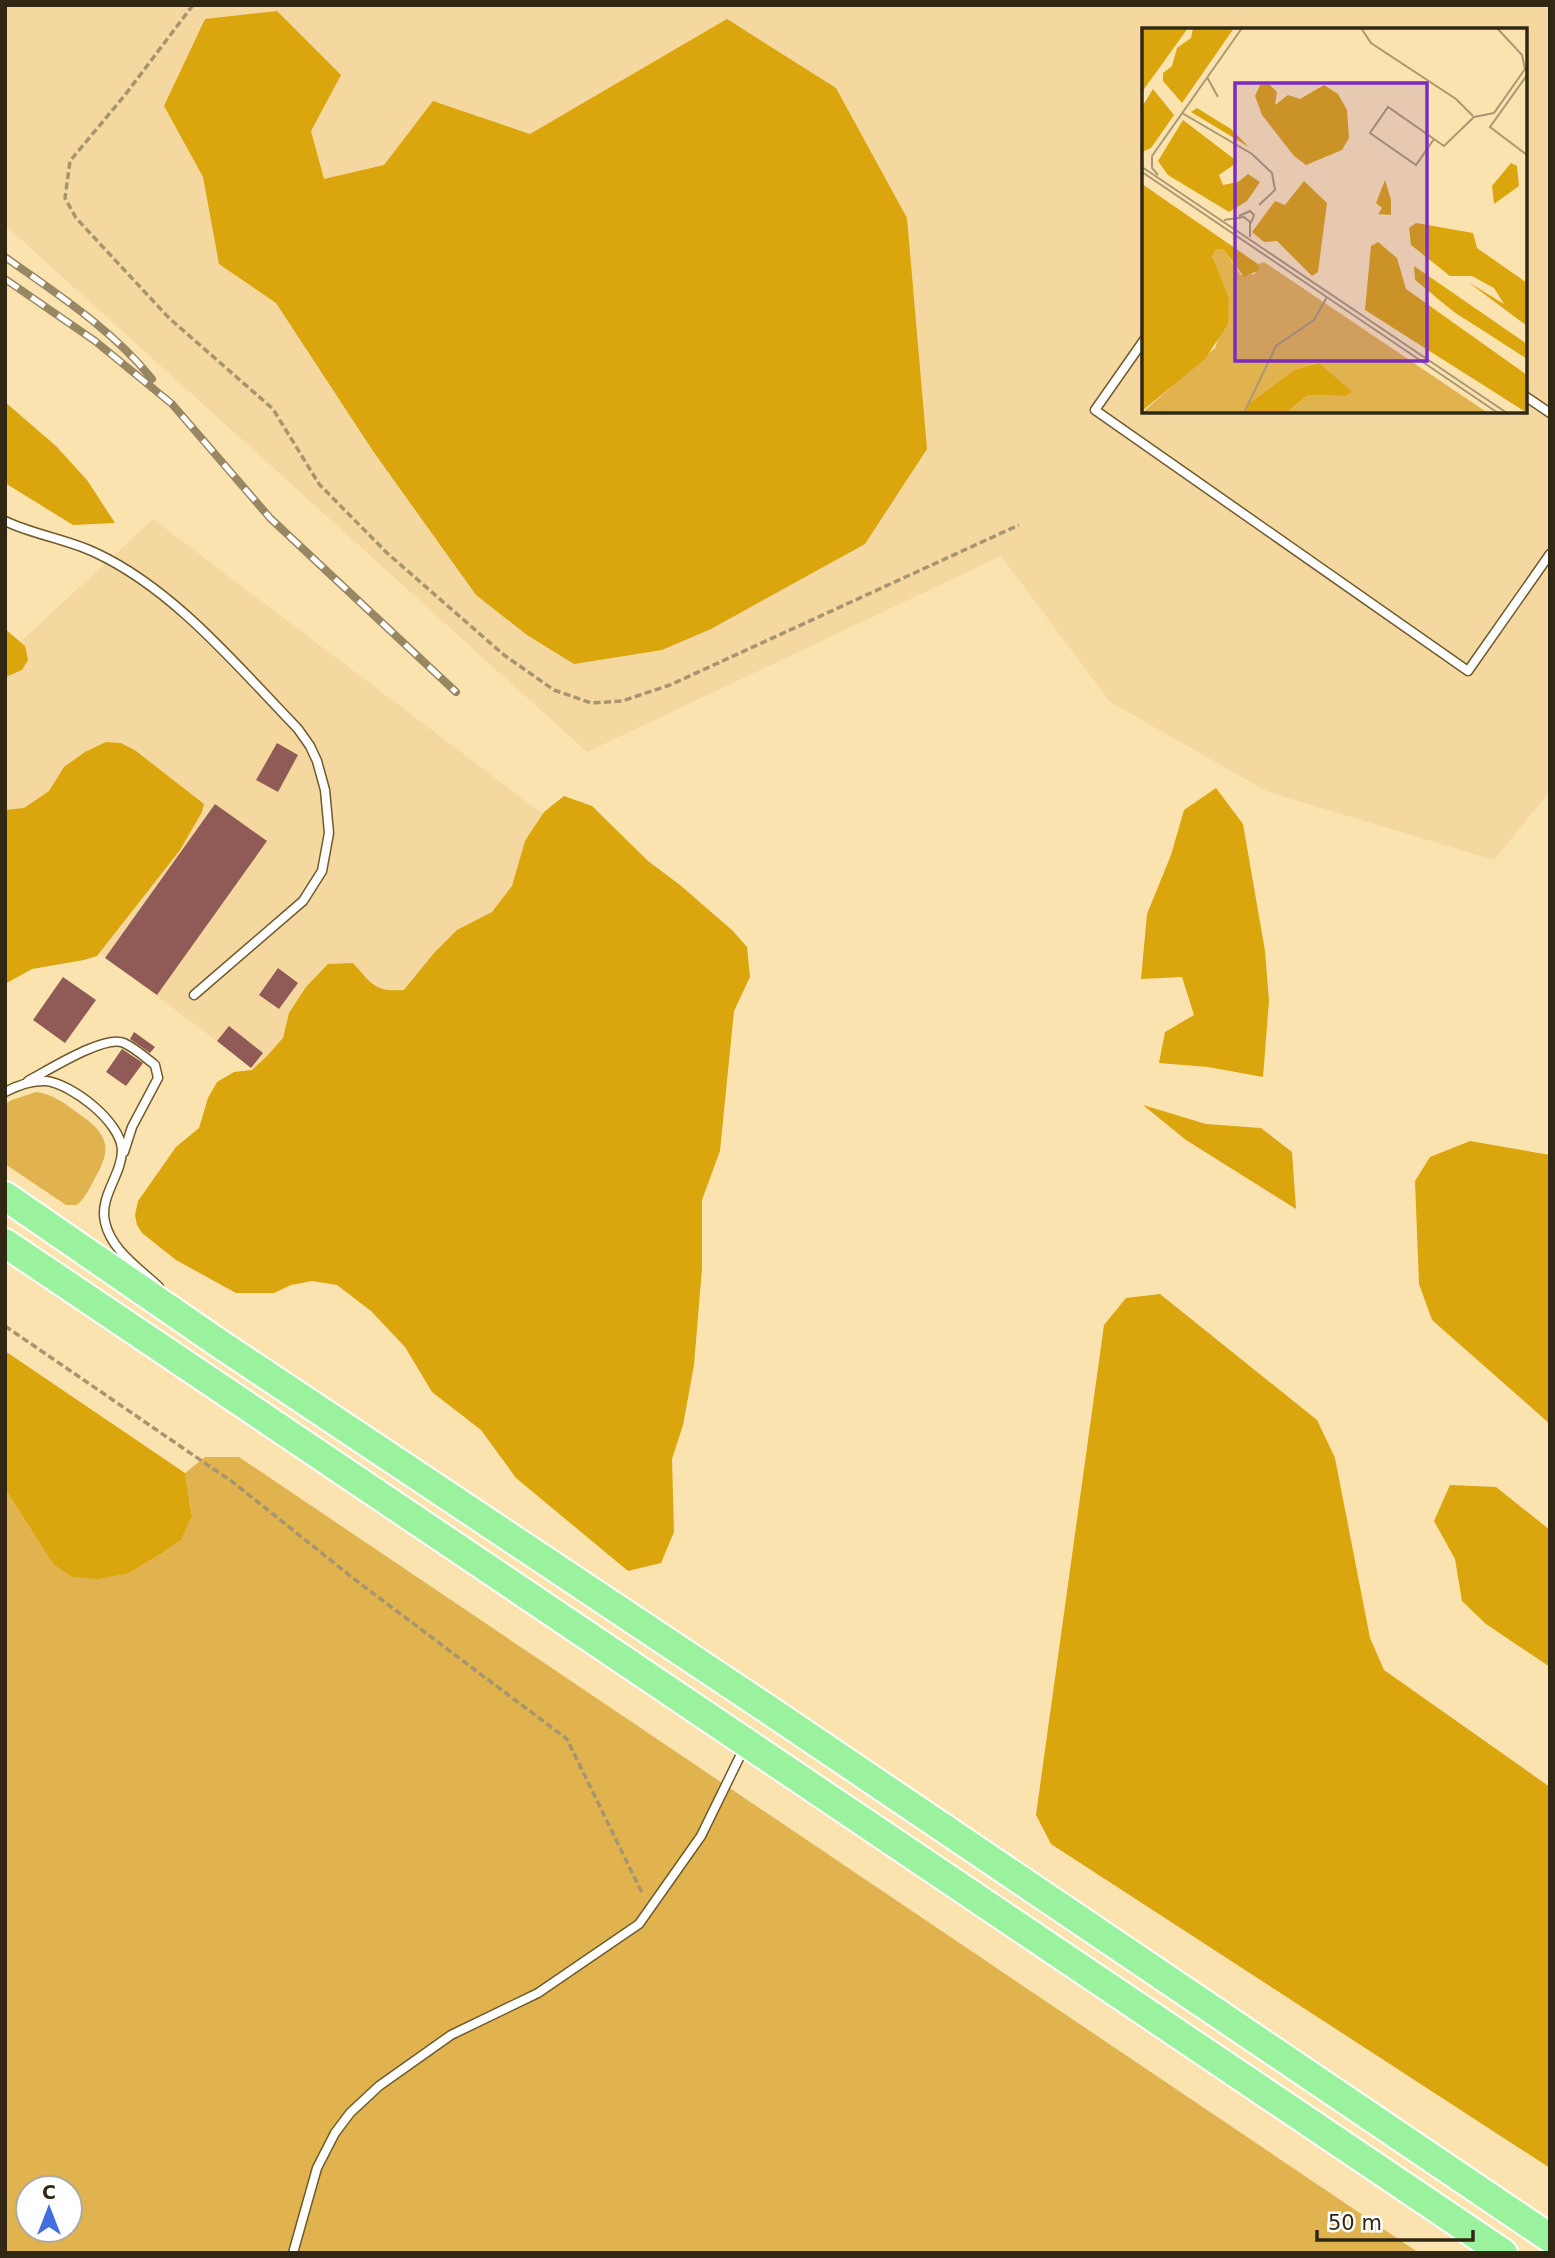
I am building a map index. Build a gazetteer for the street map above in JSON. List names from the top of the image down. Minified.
{"scale_bar":"50 m","north":"top"}
